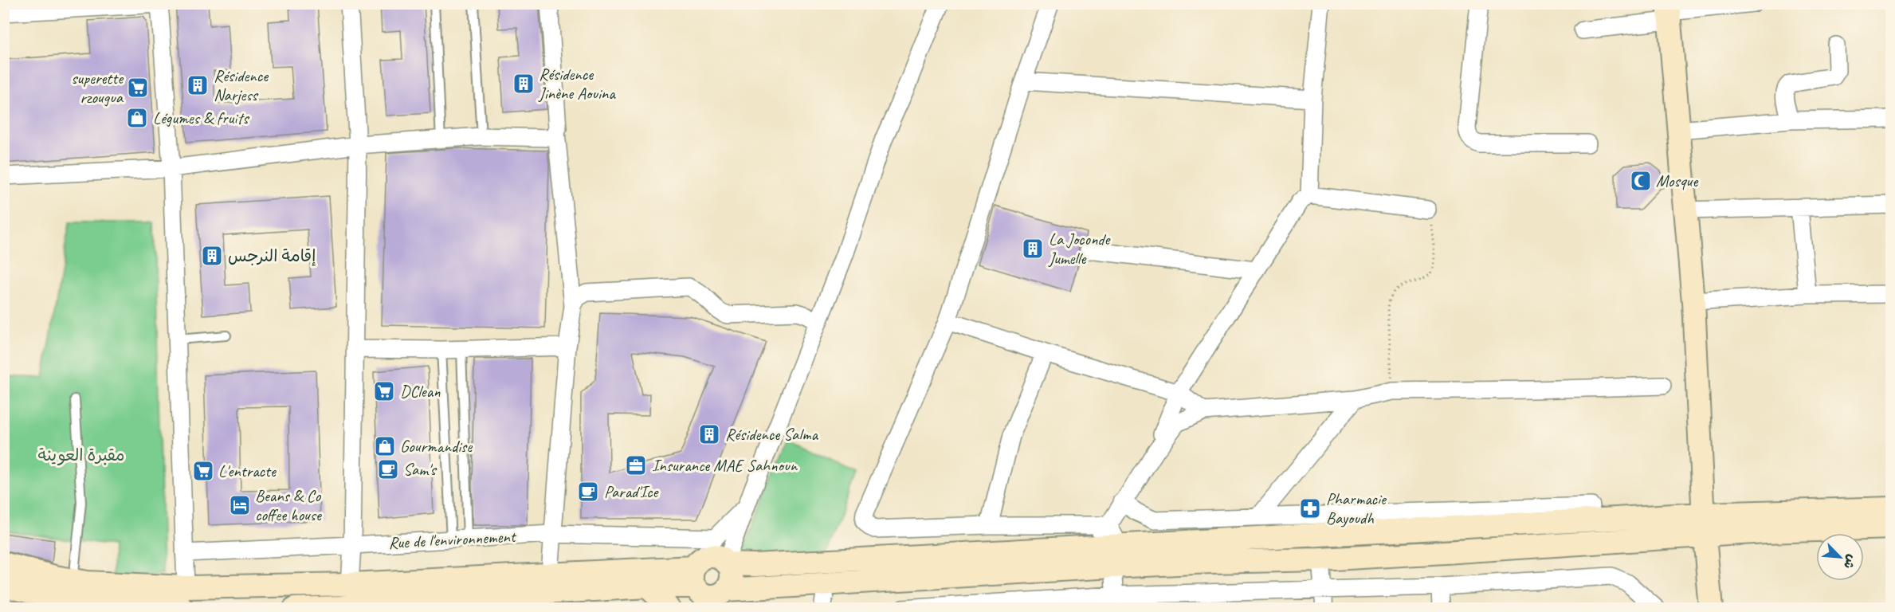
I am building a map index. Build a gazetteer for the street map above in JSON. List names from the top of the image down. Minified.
{"streets":{"street":["Rue de l'environnement"]},"parks":["مقبرة العوينة"],"places":{"building":["Résidence Jinène Aouina","Résidence Narjess","La Joconde Jumelle","إقامة النرجس","Résidence Salma"],"supermarket":["superette rzougua","DClean","L'entracte"],"shop":["Légumes & fruits","Gourmandise"],"mosque":["Mosque"],"office":["Insurance MAE Sahnoun"],"cafe":["Sam's","Parad'Ice"],"hotel":["Beans & Co coffee house"],"pharmacy":["Pharmacie Bayoudh"]},"north":"bottom right"}
